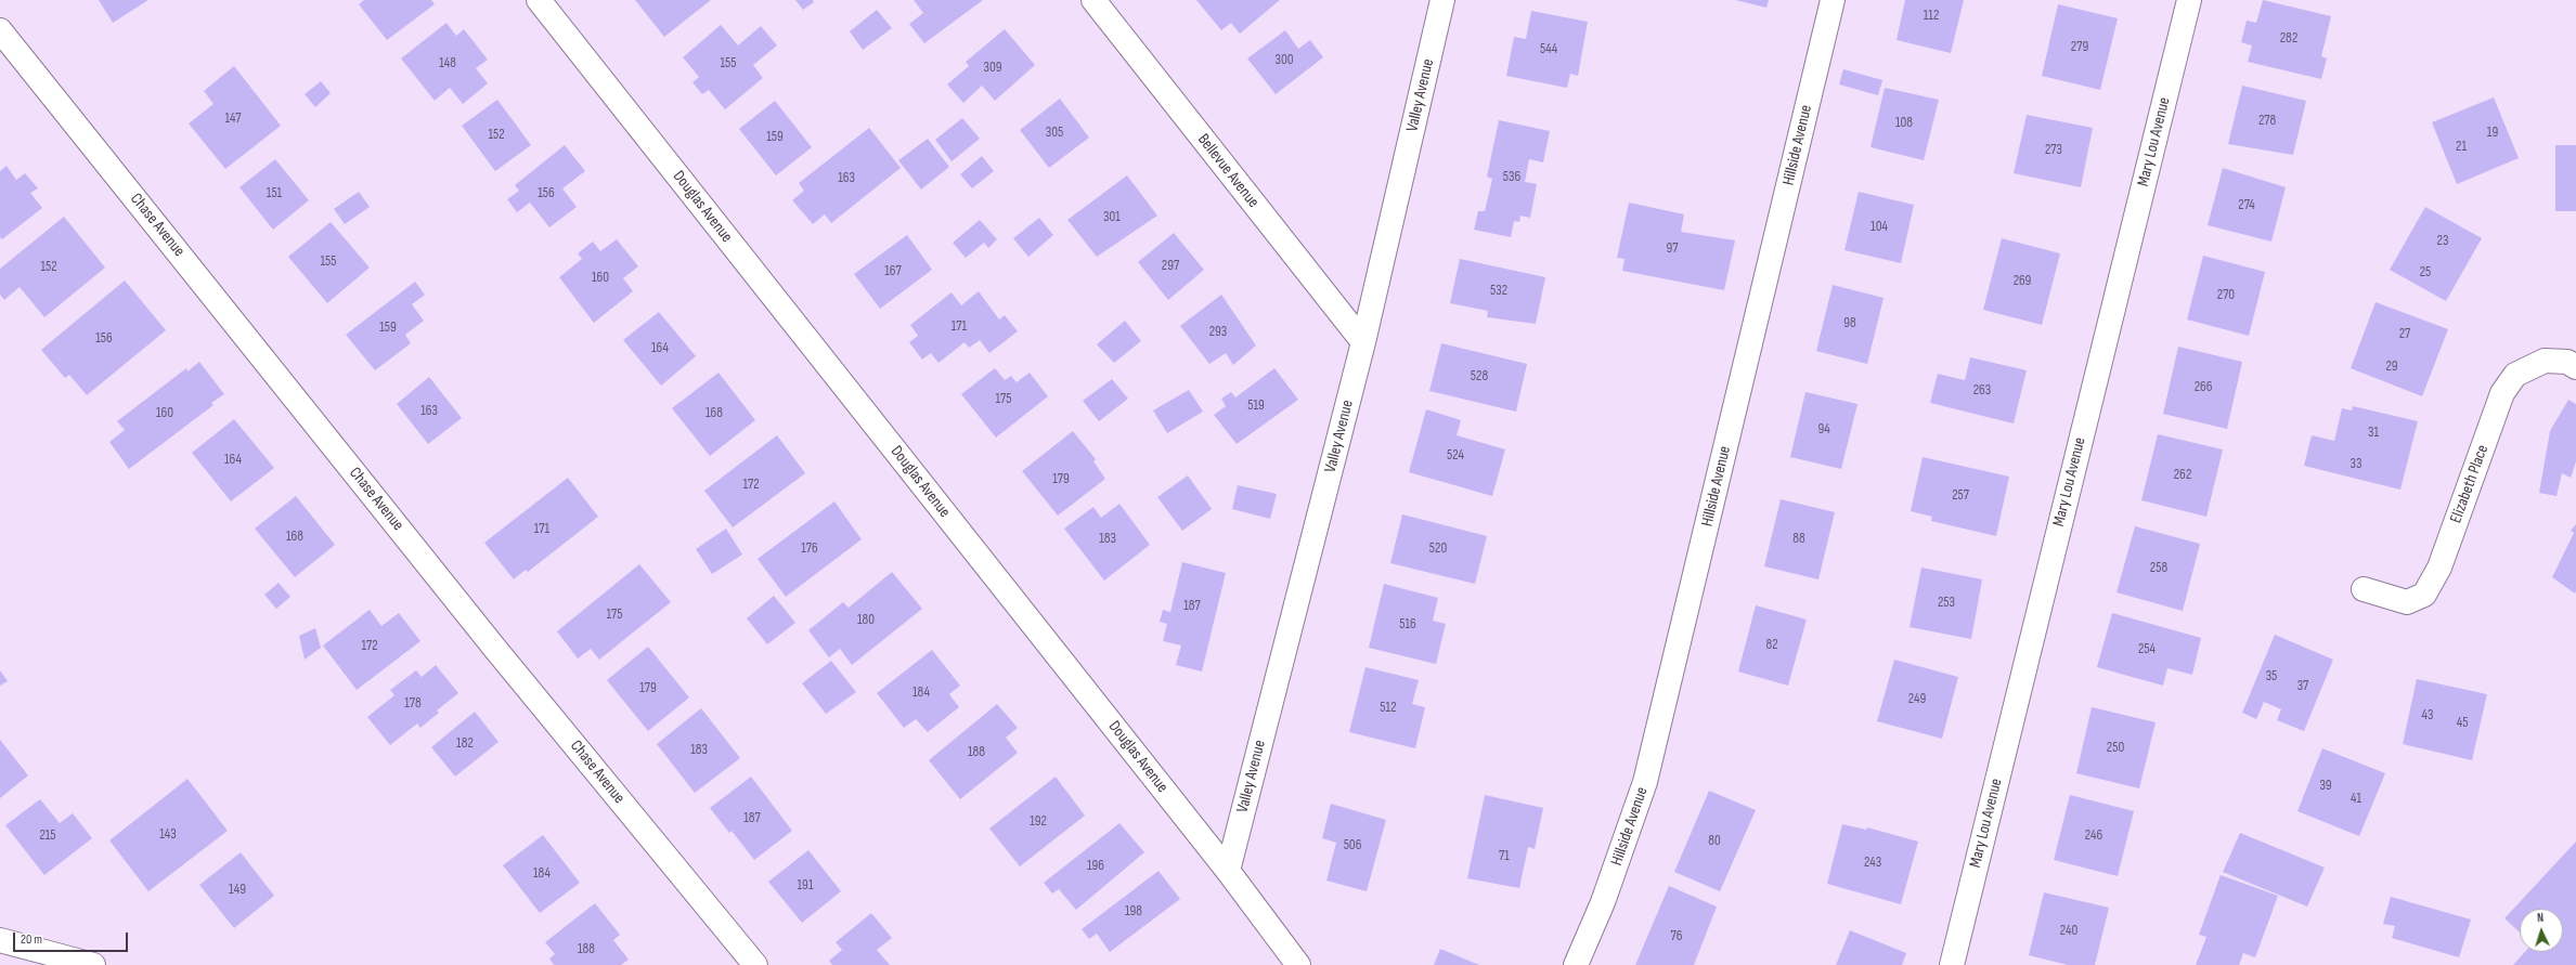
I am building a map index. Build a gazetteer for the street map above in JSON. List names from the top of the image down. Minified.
{"streets":{"street":["Valley Avenue","Mary Lou Avenue","Hillside Avenue","Bellevue Avenue","Douglas Avenue","Chase Avenue","Elizabeth Place"]},"crossings":[["Valley Avenue","Bellevue Avenue"],["Valley Avenue","Douglas Avenue"]],"house_numbers":["112","282","279","544","300","148","155","309","147","278","108","305","19","152","159","21","273","536","163","151","156","274","301","104","23","97","155","297","152","167","25","160","269","532","270","98","171","159","293","27","156","164","29","528","266","263","175","519","163","160","168","94","31","524","164","33","262","179","172","257","171","168","183","88","176","520","258","253","187","175","180","516","82","172","254","35","37","179","184","249","178","512","43","45","182","250","183","188","39","41","187","192","143","215","246","80","506","71","243","196","184","191","149","198","240","76","188"],"scale_bar":"20 m","north":"top"}
